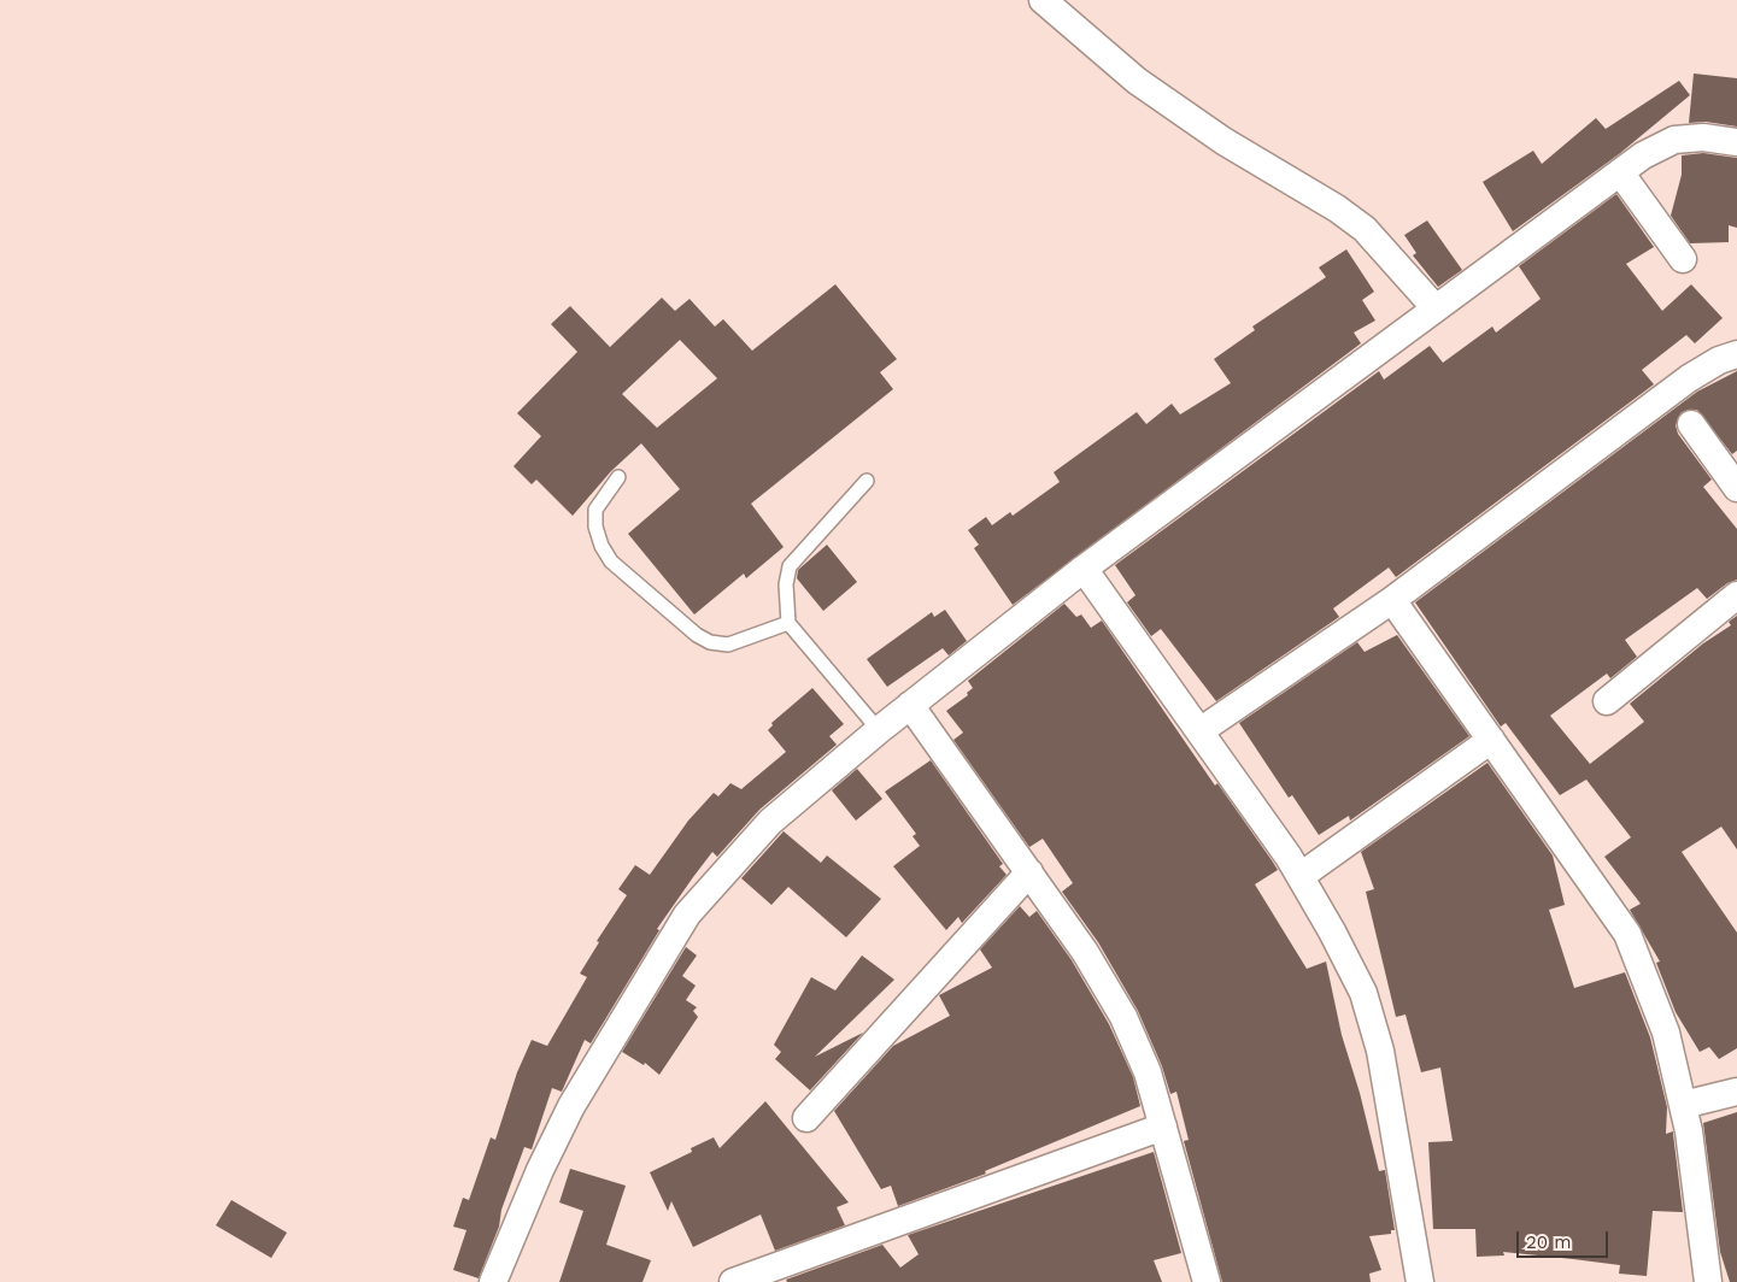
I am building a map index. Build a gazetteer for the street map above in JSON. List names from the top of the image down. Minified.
{"scale_bar":"20 m"}
